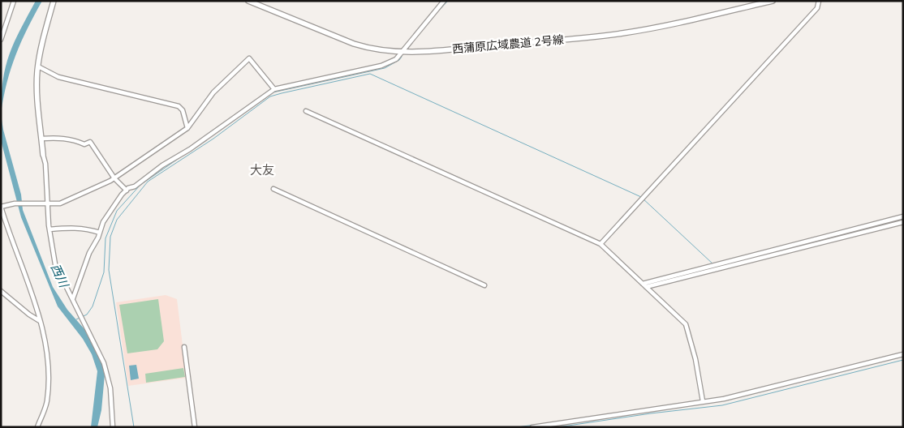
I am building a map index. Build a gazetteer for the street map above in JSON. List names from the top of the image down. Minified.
{"streets":{"street":["西蒲原広域農道 2号線"]},"districts":["大友"],"water":["西川"]}
